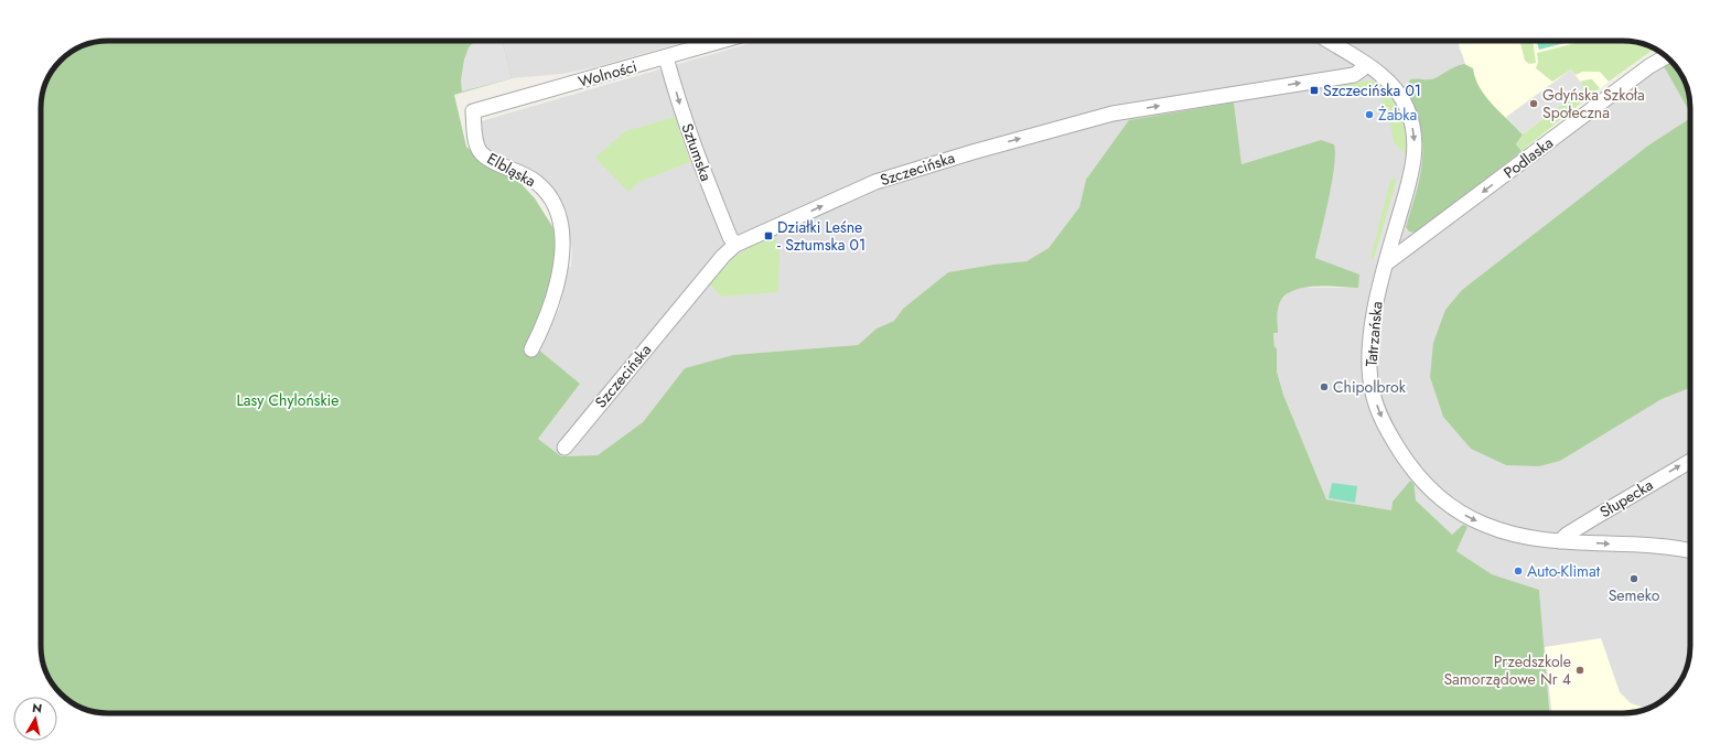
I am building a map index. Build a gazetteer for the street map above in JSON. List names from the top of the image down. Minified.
{"streets":{"street":["Wolności","Sztumska","Podlaska","Szczecińska","Elbląska","Tatrzańska","Słupecka"]},"crossings":[["Wolności","Sztumska"],["Wolności","Elbląska"],["Sztumska","Szczecińska"],["Podlaska","Tatrzańska"],["Szczecińska","Tatrzańska"],["Tatrzańska","Słupecka"]],"one_way":["Sztumska","Podlaska","Szczecińska","Słupecka"],"parks":["Lasy Chylońskie"],"places":{"transit":["Szczecińska 01","Działki Leśne - Sztumska 01"],"other":["Gdyńska Szkoła Społeczna","Żabka","Chipolbrok","Auto-Klimat","Semeko","Przedszkole Samorządowe Nr 4"]},"north":"top"}
